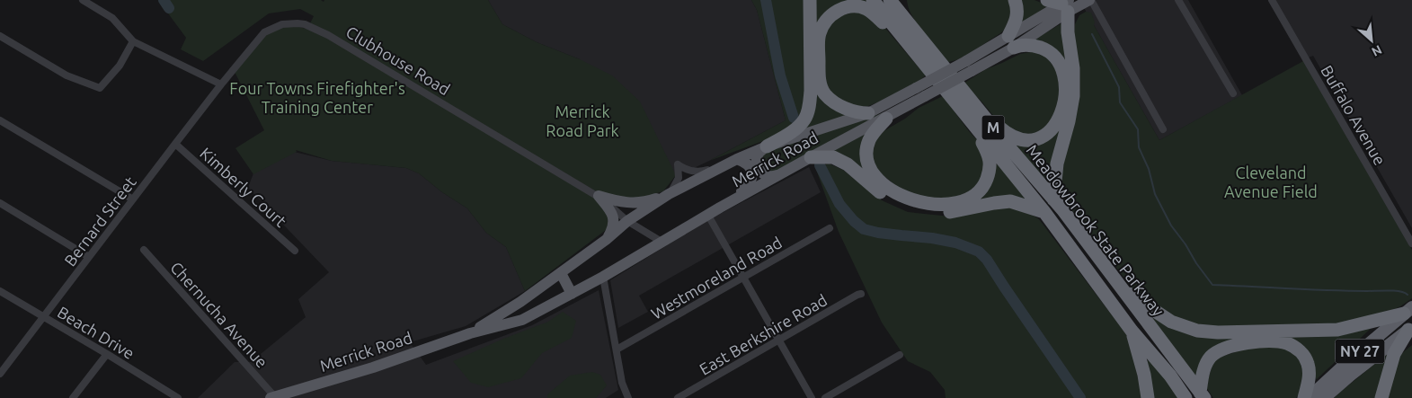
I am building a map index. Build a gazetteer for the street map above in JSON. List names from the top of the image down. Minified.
{"streets":{"highway":["M","Meadowbrook State Parkway","NY 27"],"main road":["Merrick Road"],"street":["Clubhouse Road","Buffalo Avenue","Kimberly Court","Bernard Street","Westmoreland Road","Chernucha Avenue","Beach Drive","East Berkshire Road"]},"crossings":[["Clubhouse Road","Merrick Road"],["Clubhouse Road","Bernard Street"],["Merrick Road","Chernucha Avenue"],["Kimberly Court","Bernard Street"],["Bernard Street","Beach Drive"]],"parks":["Four Towns Firefighter's Training Center","Merrick Road Park","Cleveland Avenue Field"],"north":"bottom right"}
